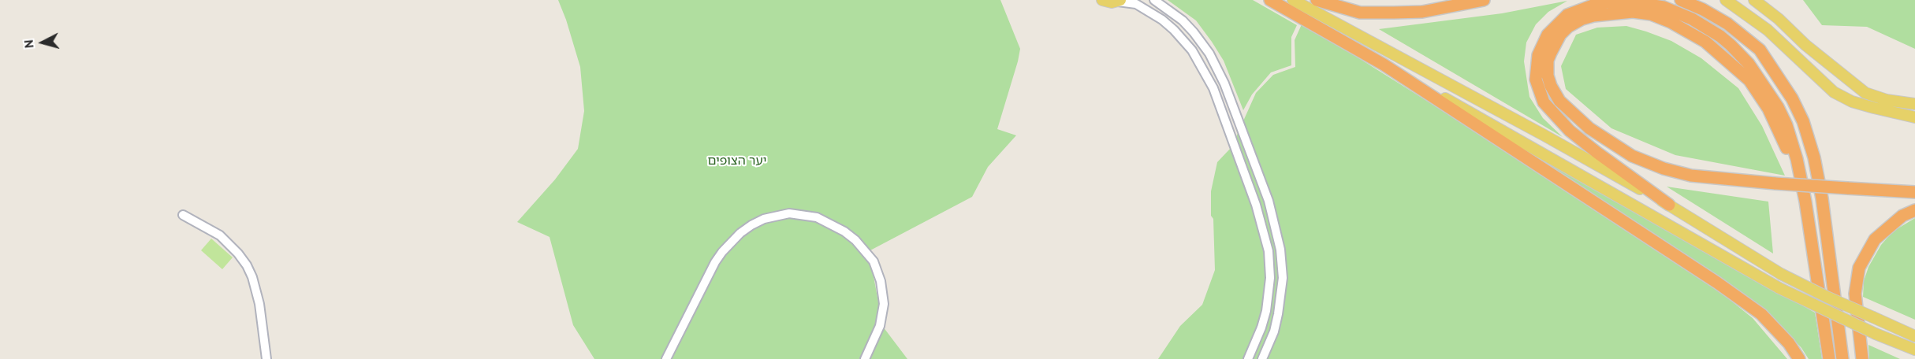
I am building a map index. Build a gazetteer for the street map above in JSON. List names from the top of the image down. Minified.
{"parks":["יער הצופים"],"north":"left"}
